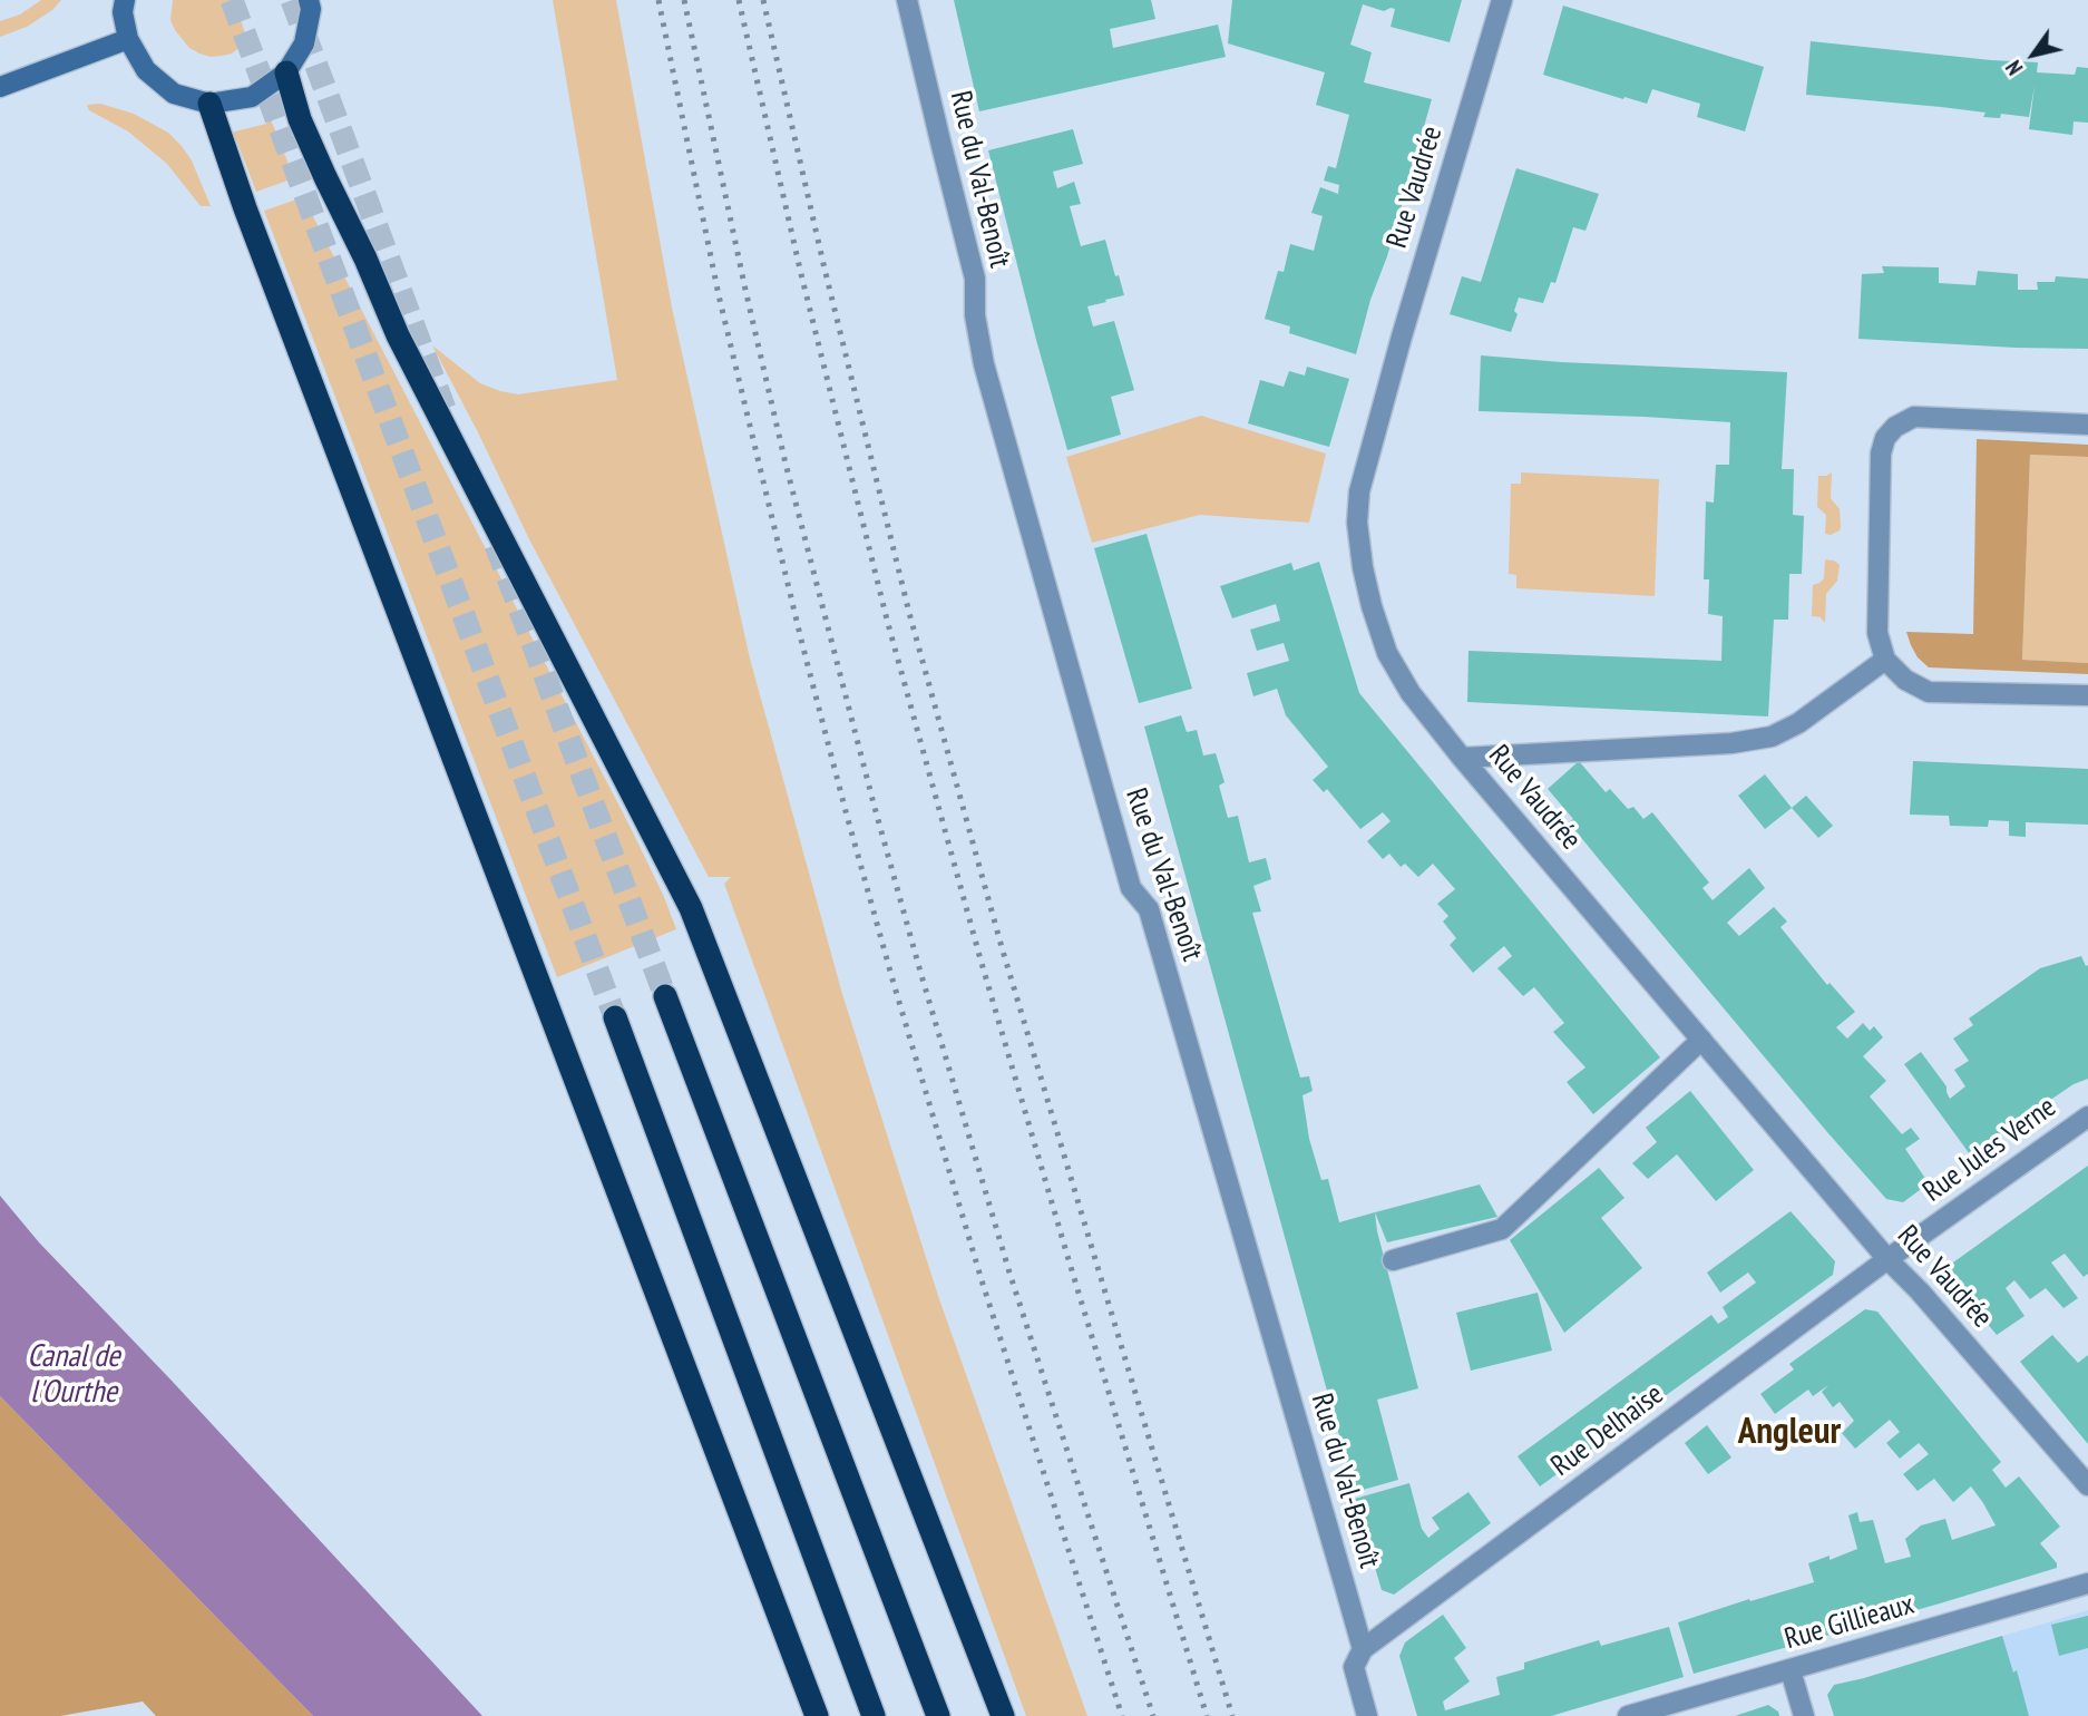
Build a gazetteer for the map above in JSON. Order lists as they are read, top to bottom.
{
  "streets": {
    "street": [
      "Rue du Val-Benoît",
      "Rue Vaudrée",
      "Rue Jules Verne",
      "Rue Delhaise",
      "Rue Gillieaux"
    ]
  },
  "crossings": [
    ["Rue du Val-Benoît", "Rue Delhaise"],
    ["Rue Vaudrée", "Rue Jules Verne"],
    ["Rue Vaudrée", "Rue Delhaise"],
    ["Rue Jules Verne", "Rue Delhaise"]
  ],
  "districts": ["Angleur"],
  "water": ["Canal de l'Ourthe"],
  "north": "bottom left"
}
